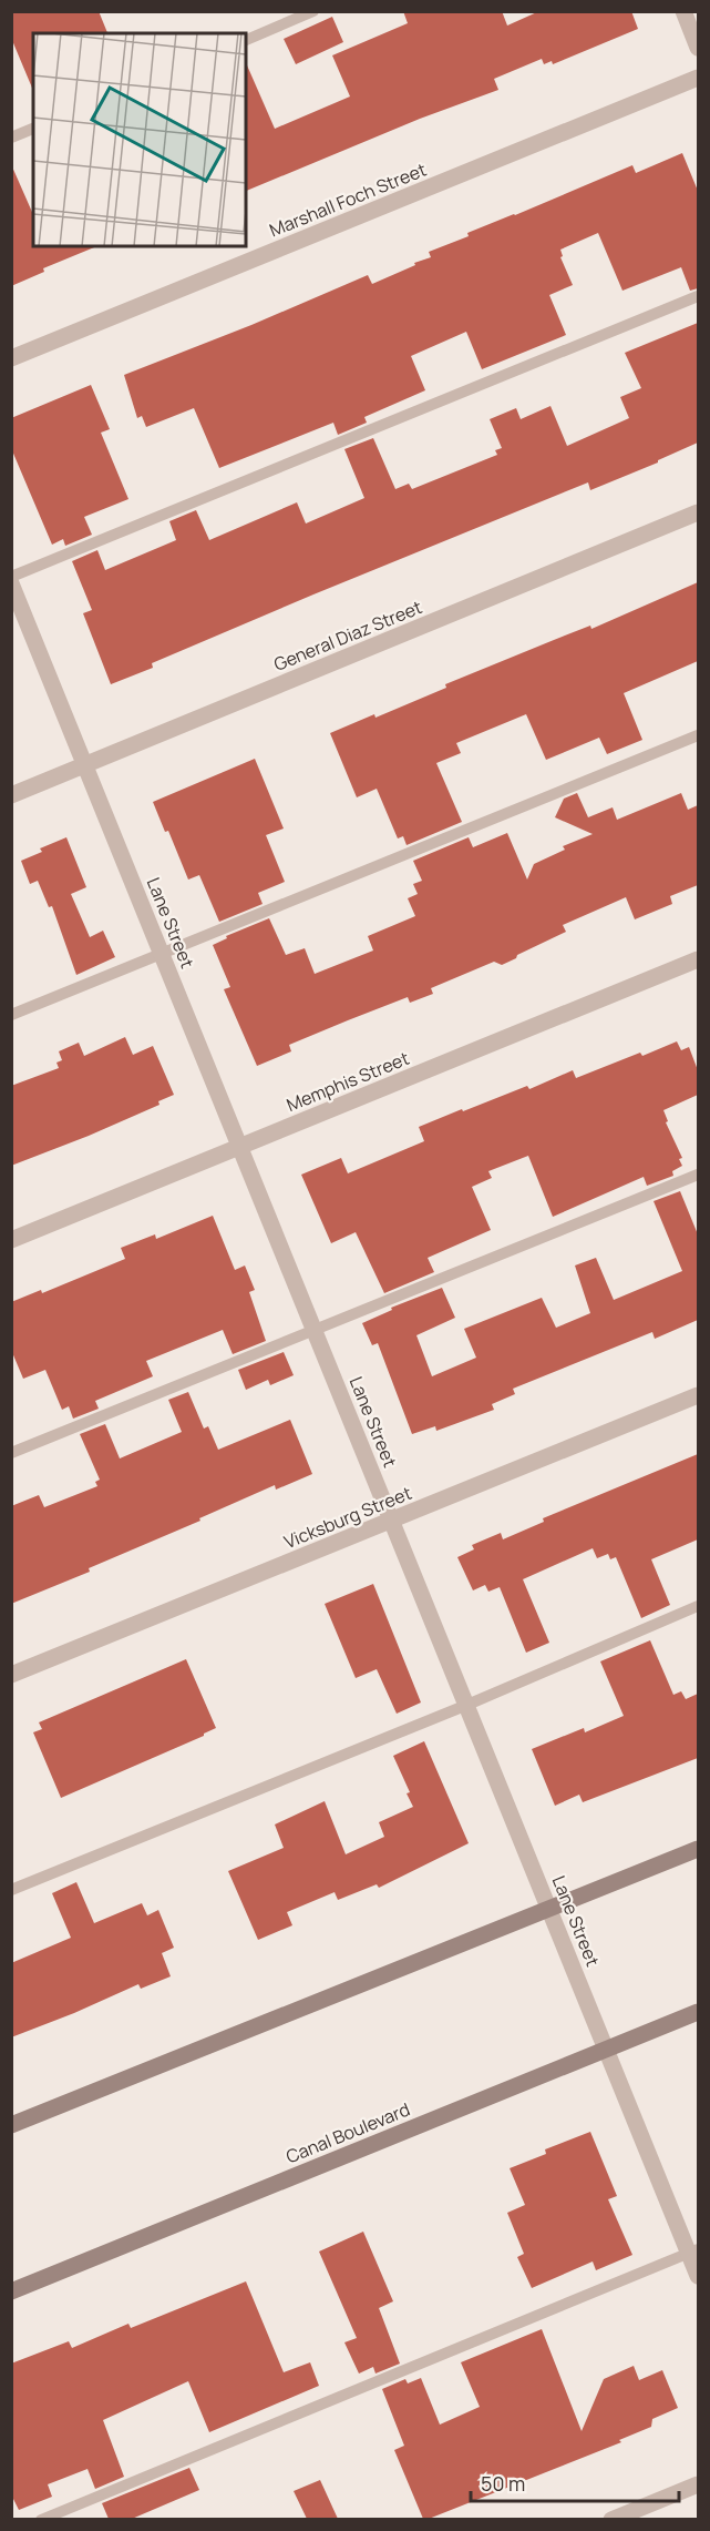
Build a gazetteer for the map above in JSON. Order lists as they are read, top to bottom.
{
  "streets": {
    "main road": ["Canal Boulevard"],
    "street": [
      "Marshall Foch Street",
      "General Diaz Street",
      "Lane Street",
      "Memphis Street",
      "Vicksburg Street"
    ]
  },
  "crossings": [
    ["General Diaz Street", "Lane Street"],
    ["Lane Street", "Memphis Street"],
    ["Lane Street", "Vicksburg Street"],
    ["Lane Street", "Canal Boulevard"]
  ],
  "scale_bar": "50 m"
}
